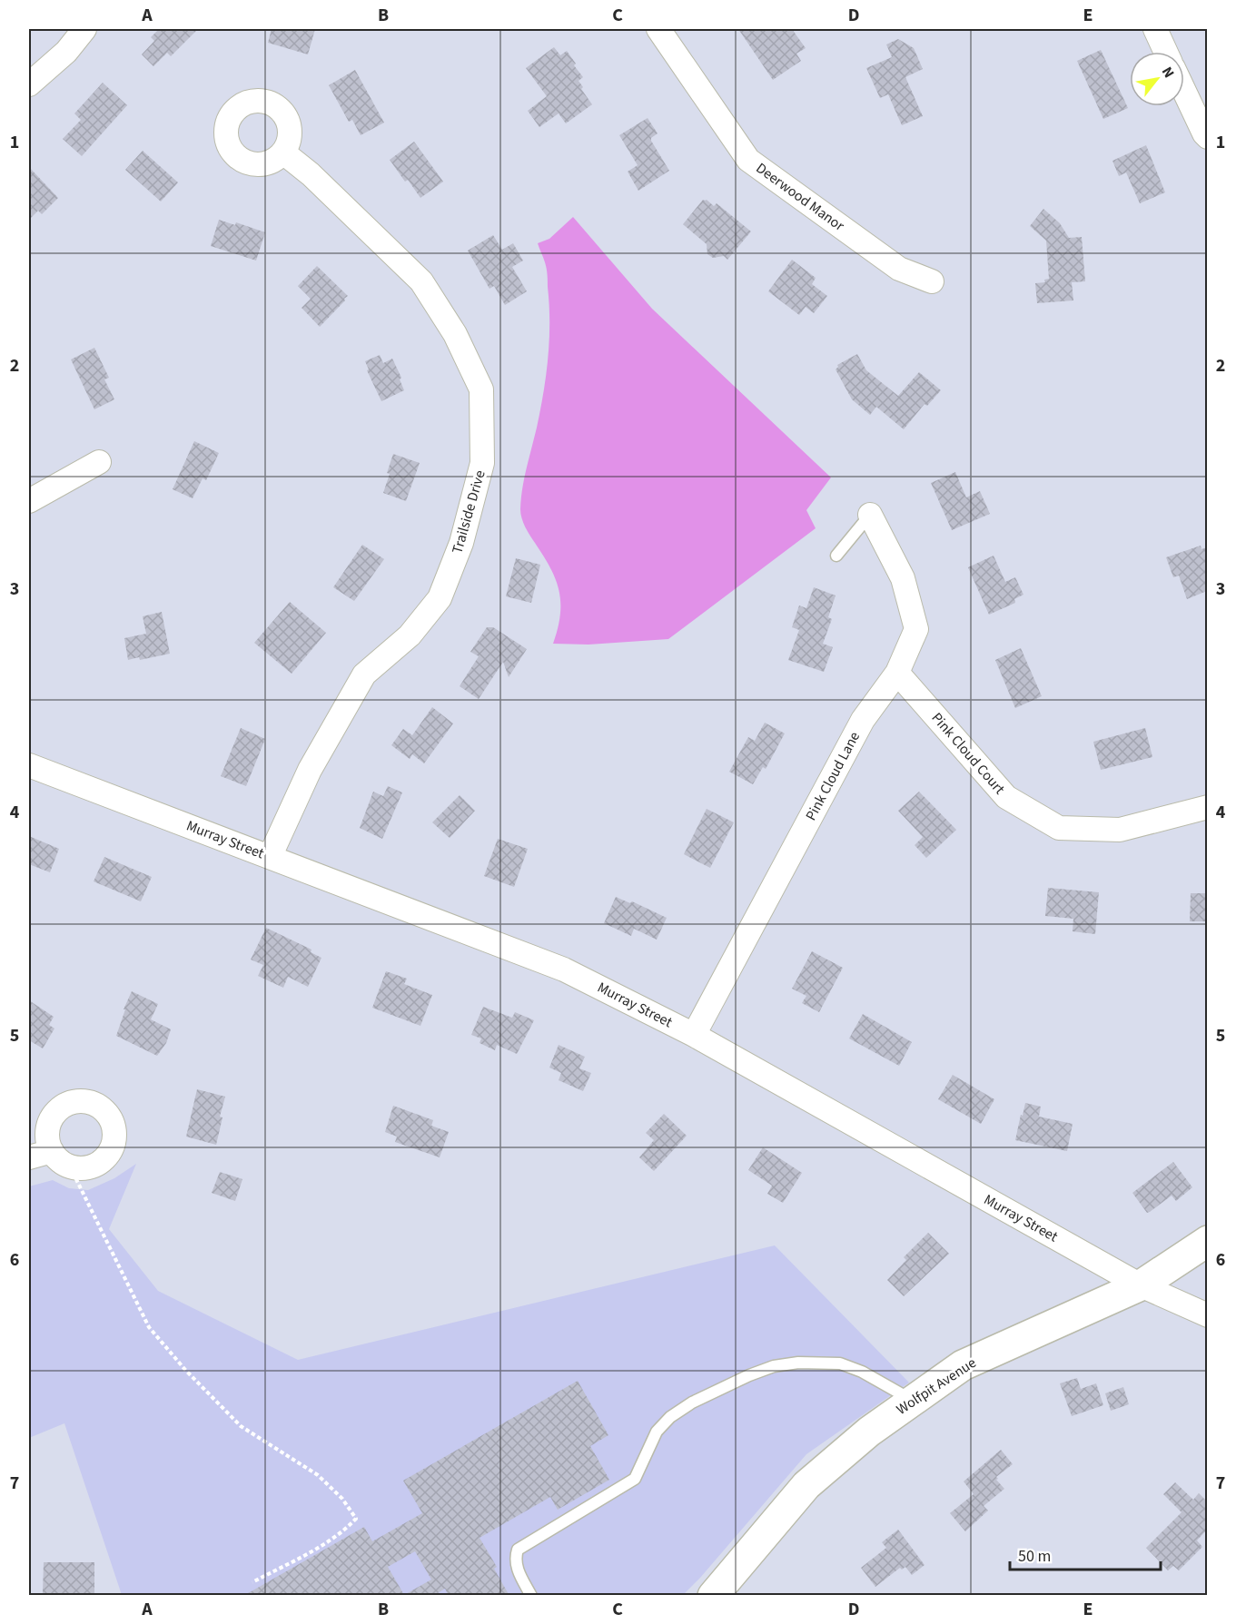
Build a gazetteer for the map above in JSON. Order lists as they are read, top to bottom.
{
  "streets": {
    "street": [
      "Deerwood Manor",
      "Trailside Drive",
      "Pink Cloud Court",
      "Pink Cloud Lane",
      "Murray Street",
      "Wolfpit Avenue"
    ]
  },
  "crossings": [
    ["Trailside Drive", "Murray Street"],
    ["Pink Cloud Court", "Pink Cloud Lane"],
    ["Pink Cloud Lane", "Murray Street"],
    ["Murray Street", "Wolfpit Avenue"]
  ],
  "scale_bar": "50 m",
  "north": "top right",
  "grid": {
    "columns": [
      "A",
      "B",
      "C",
      "D",
      "E"
    ],
    "rows": [
      "1",
      "2",
      "3",
      "4",
      "5",
      "6",
      "7"
    ]
  }
}
